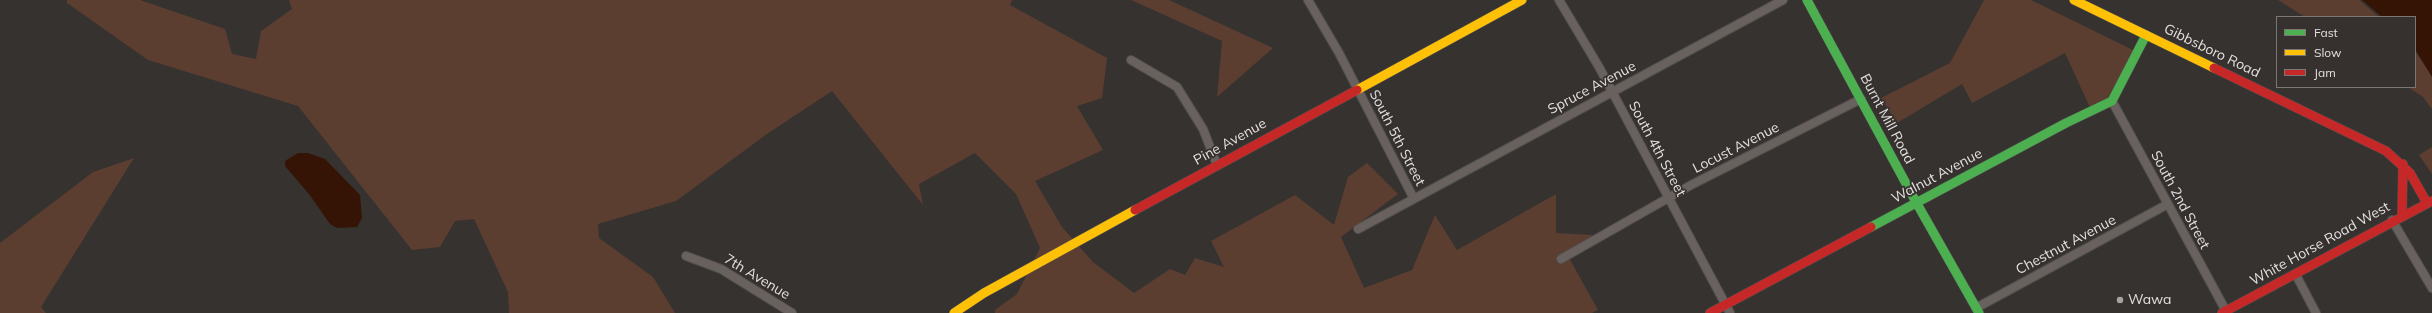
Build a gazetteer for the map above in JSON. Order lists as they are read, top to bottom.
{
  "streets": {
    "street": [
      "Gibbsboro Road",
      "Spruce Avenue",
      "Burnt Mill Road",
      "South 5th Street",
      "Pine Avenue",
      "Locust Avenue",
      "South 4th Street",
      "Walnut Avenue",
      "South 2nd Street",
      "White Horse Road West",
      "Chestnut Avenue",
      "7th Avenue"
    ]
  },
  "crossings": [
    ["Gibbsboro Road", "White Horse Road West"],
    ["Spruce Avenue", "South 5th Street"],
    ["Spruce Avenue", "South 4th Street"],
    ["Burnt Mill Road", "Locust Avenue"],
    ["Burnt Mill Road", "Walnut Avenue"],
    ["Burnt Mill Road", "Chestnut Avenue"],
    ["South 5th Street", "Pine Avenue"],
    ["Locust Avenue", "South 4th Street"],
    ["South 4th Street", "Walnut Avenue"],
    ["Walnut Avenue", "South 2nd Street"],
    ["South 2nd Street", "White Horse Road West"],
    ["South 2nd Street", "Chestnut Avenue"]
  ],
  "places": ["Wawa"],
  "legend": ["Fast", "Slow", "Jam"]
}
